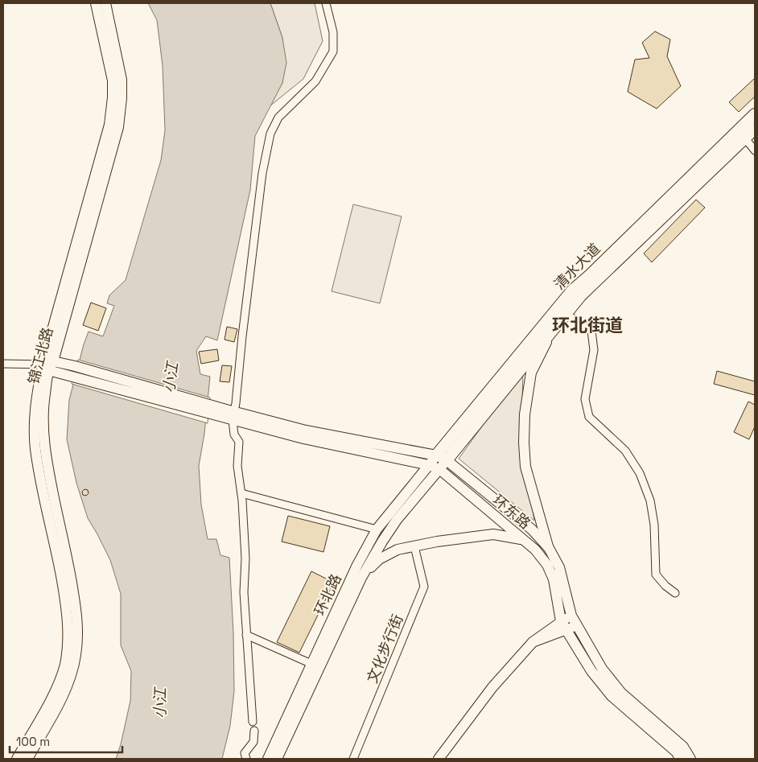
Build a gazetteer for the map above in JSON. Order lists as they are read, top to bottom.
{
  "streets": {
    "main road": [
      "清水大道",
      "锦江北路",
      "环东路",
      "环北路"
    ],
    "street": ["文化步行街"]
  },
  "crossings": [
    ["清水大道", "环东路"],
    ["清水大道", "环北路"],
    ["环东路", "环北路"]
  ],
  "districts": ["环北街道"],
  "water": ["小江"],
  "scale_bar": "100 m"
}
